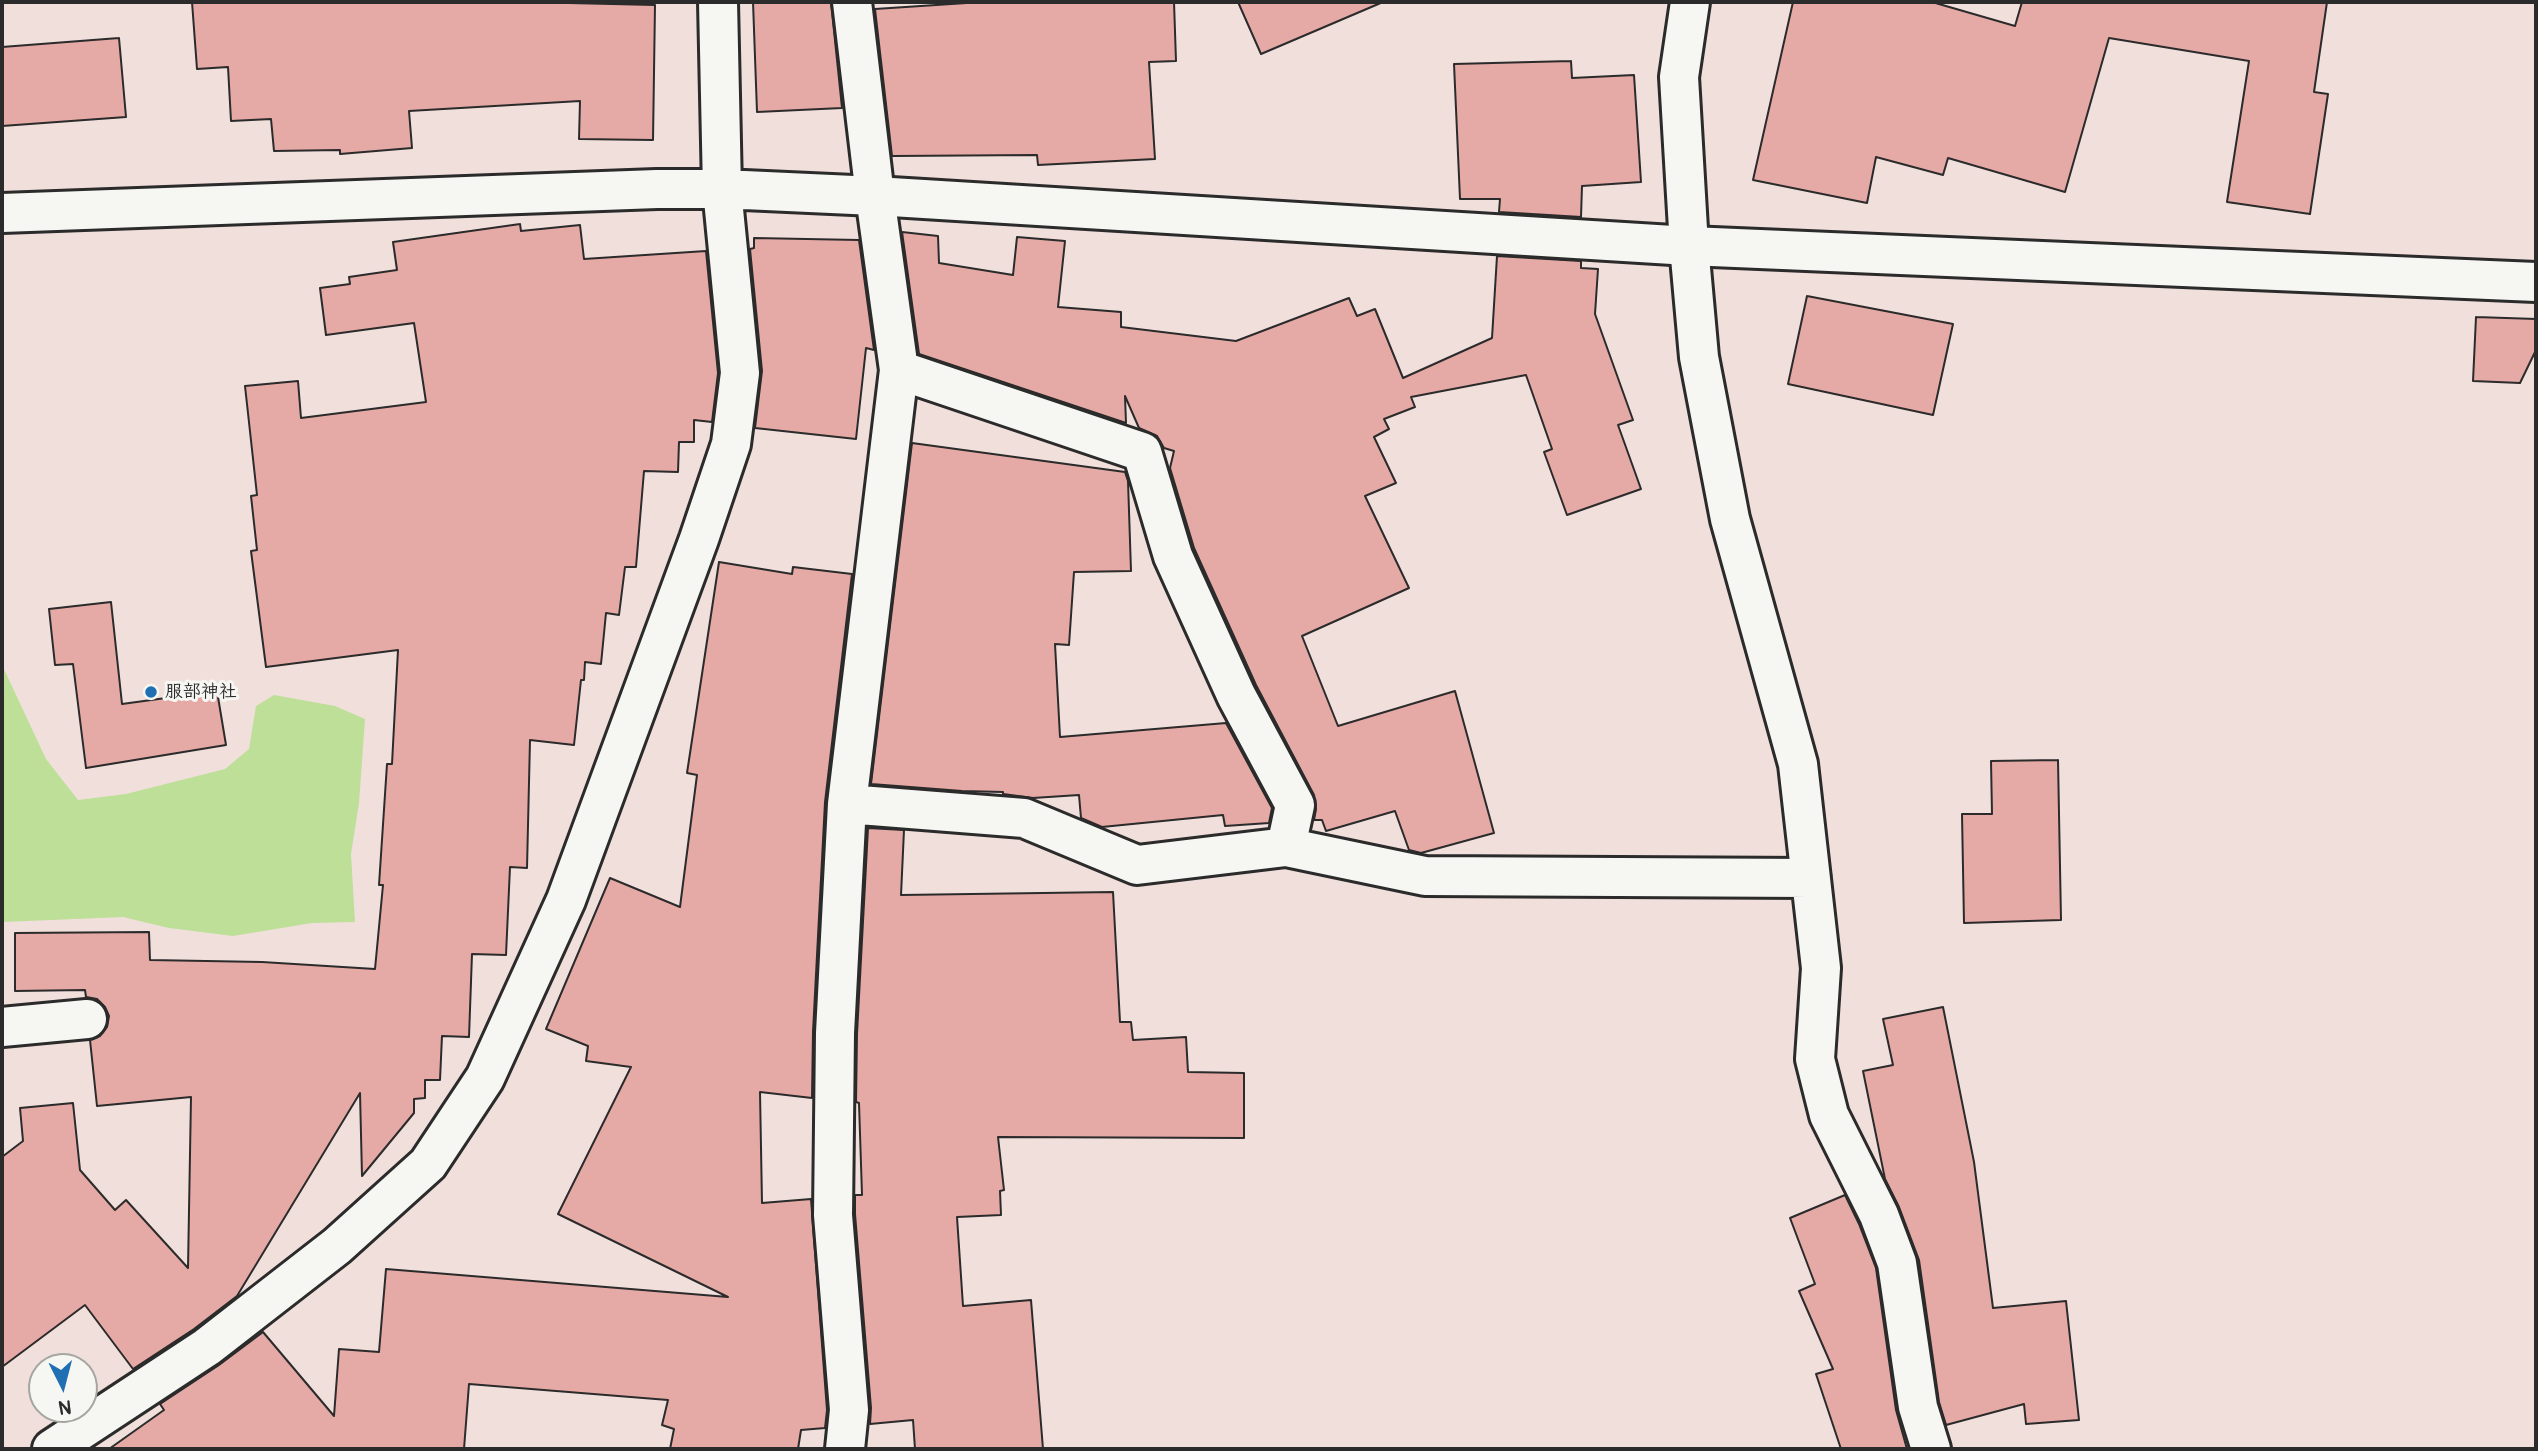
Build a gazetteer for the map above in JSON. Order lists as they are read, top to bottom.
{
  "places": ["服部神社"],
  "north": "bottom"
}
